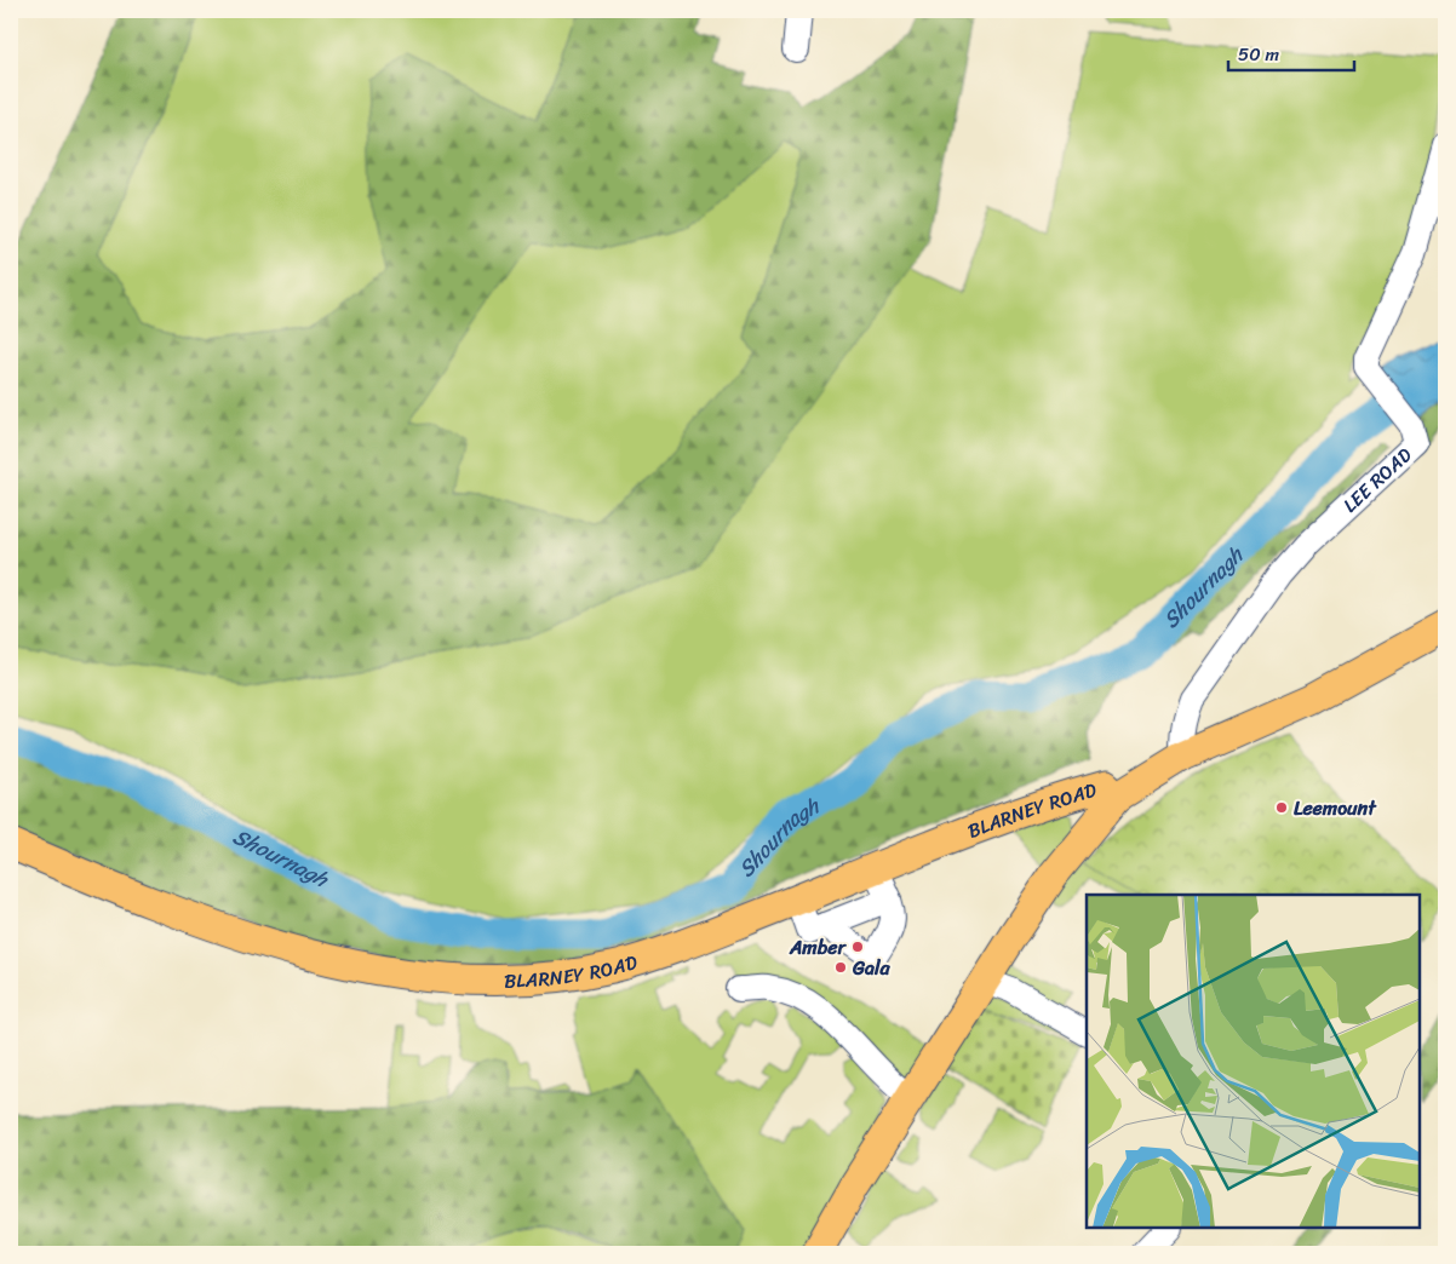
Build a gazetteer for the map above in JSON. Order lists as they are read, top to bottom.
{
  "streets": {
    "main road": ["BLARNEY ROAD"],
    "street": ["LEE ROAD"]
  },
  "water": ["Shournagh"],
  "places": ["Leemount", "Amber", "Gala"],
  "scale_bar": "50 m"
}
